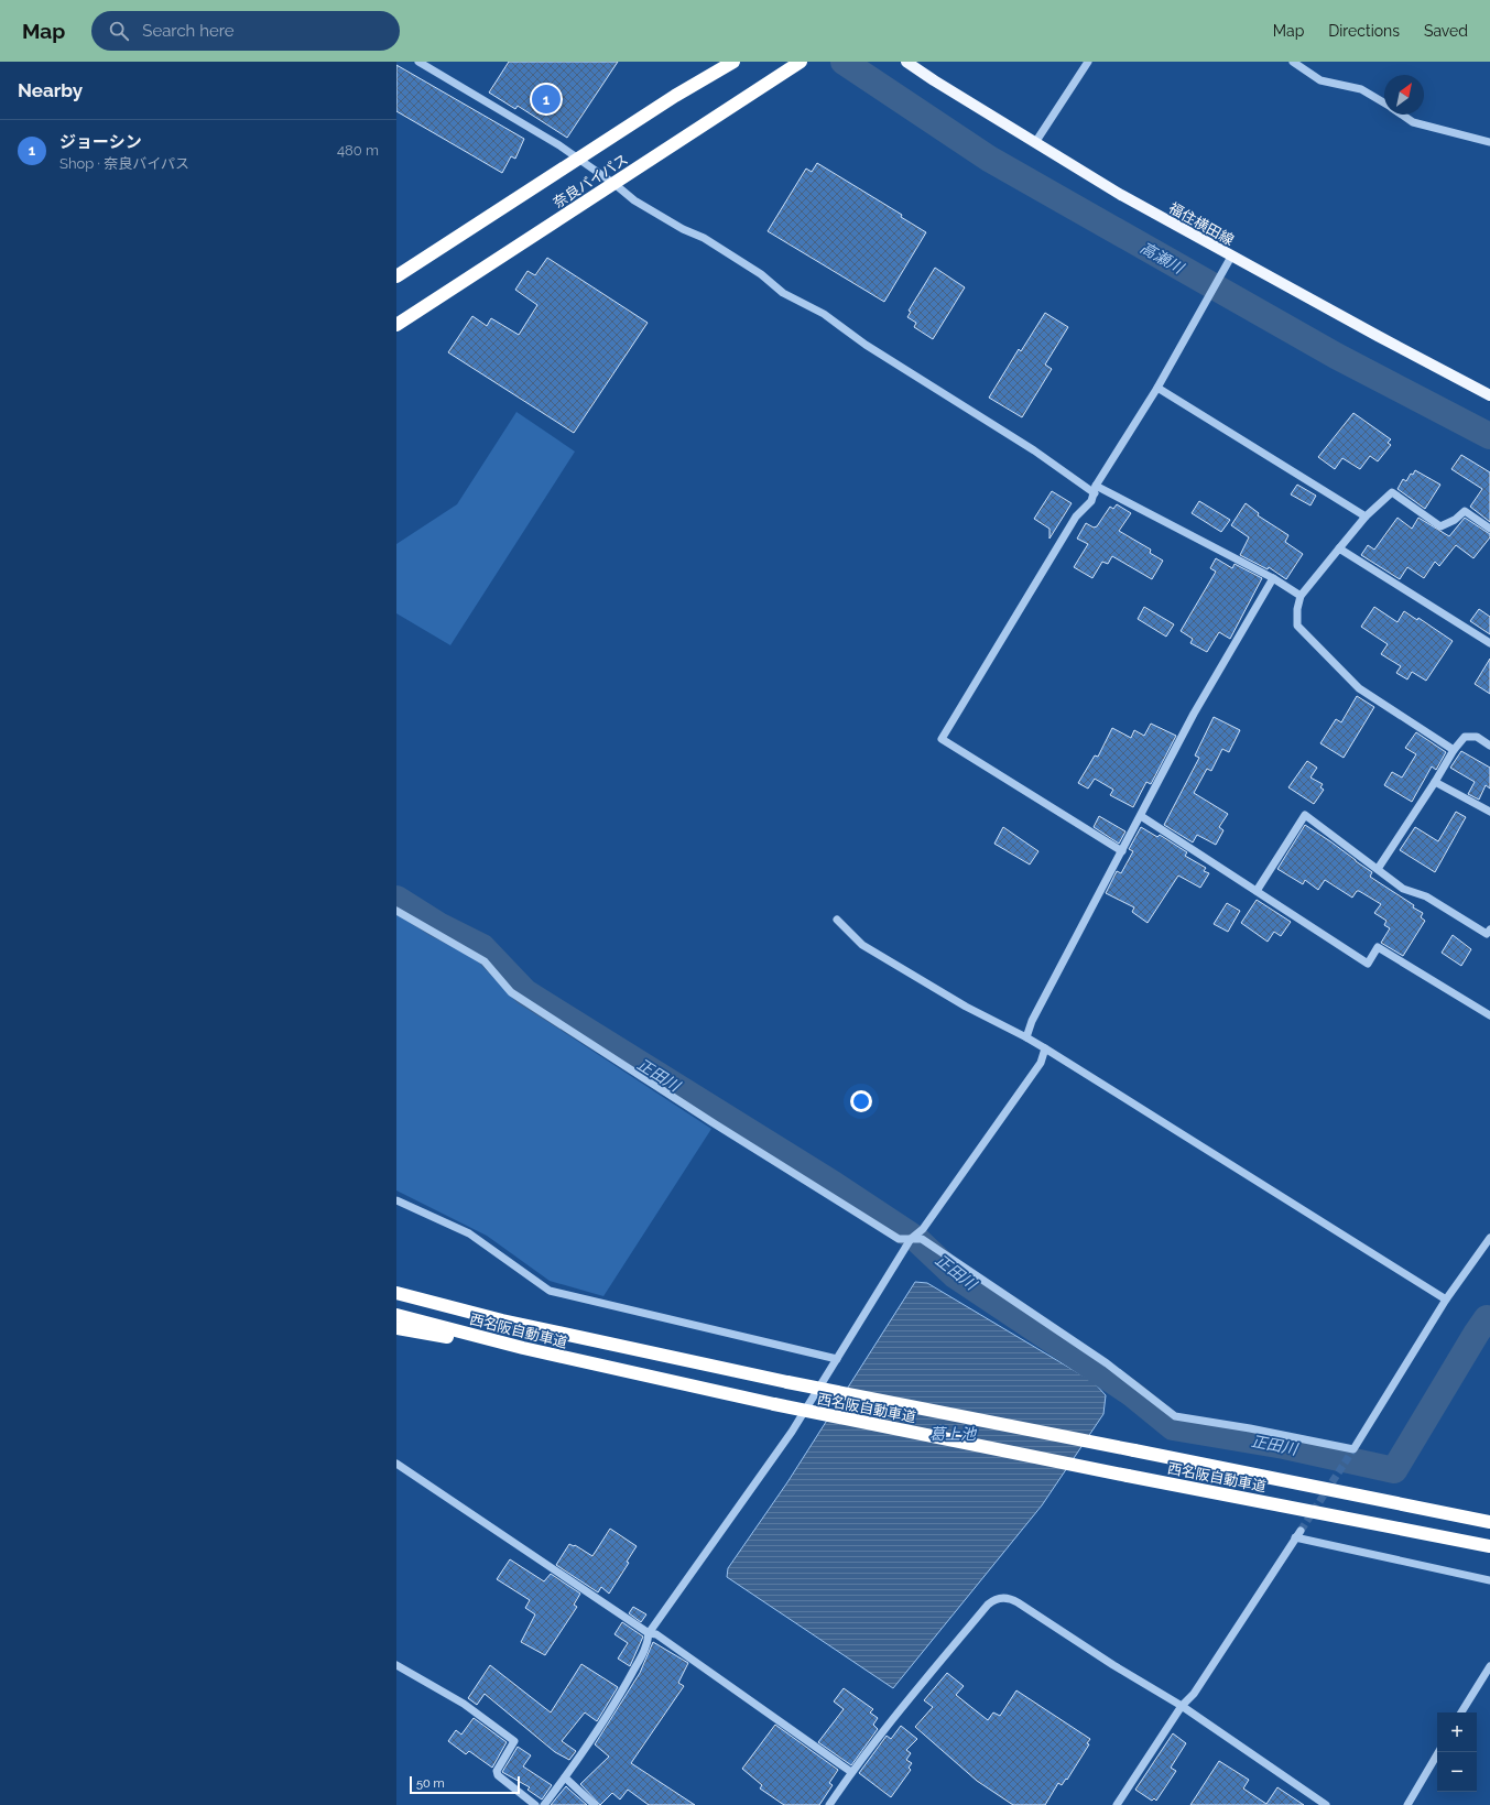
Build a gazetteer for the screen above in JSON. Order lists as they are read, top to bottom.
{
  "streets": {
    "highway": ["奈良バイパス", "西名阪自動車道"],
    "main road": ["福住横田線"]
  },
  "water": ["高瀬川", "正田川", "葛上池"],
  "scale_bar": "50 m",
  "north": "top right",
  "page": {
    "header": "Map",
    "search": "Search here",
    "nav": ["Map", "Directions", "Saved"],
    "heading": "Nearby",
    "pins": "1",
    "list": [
      {
        "mark": "1",
        "name": "ジョーシン",
        "note": "Shop · 奈良バイパス",
        "value": "480 m"
      }
    ],
    "map_buttons": ["+", "−"],
    "scale": "50 m"
  }
}
